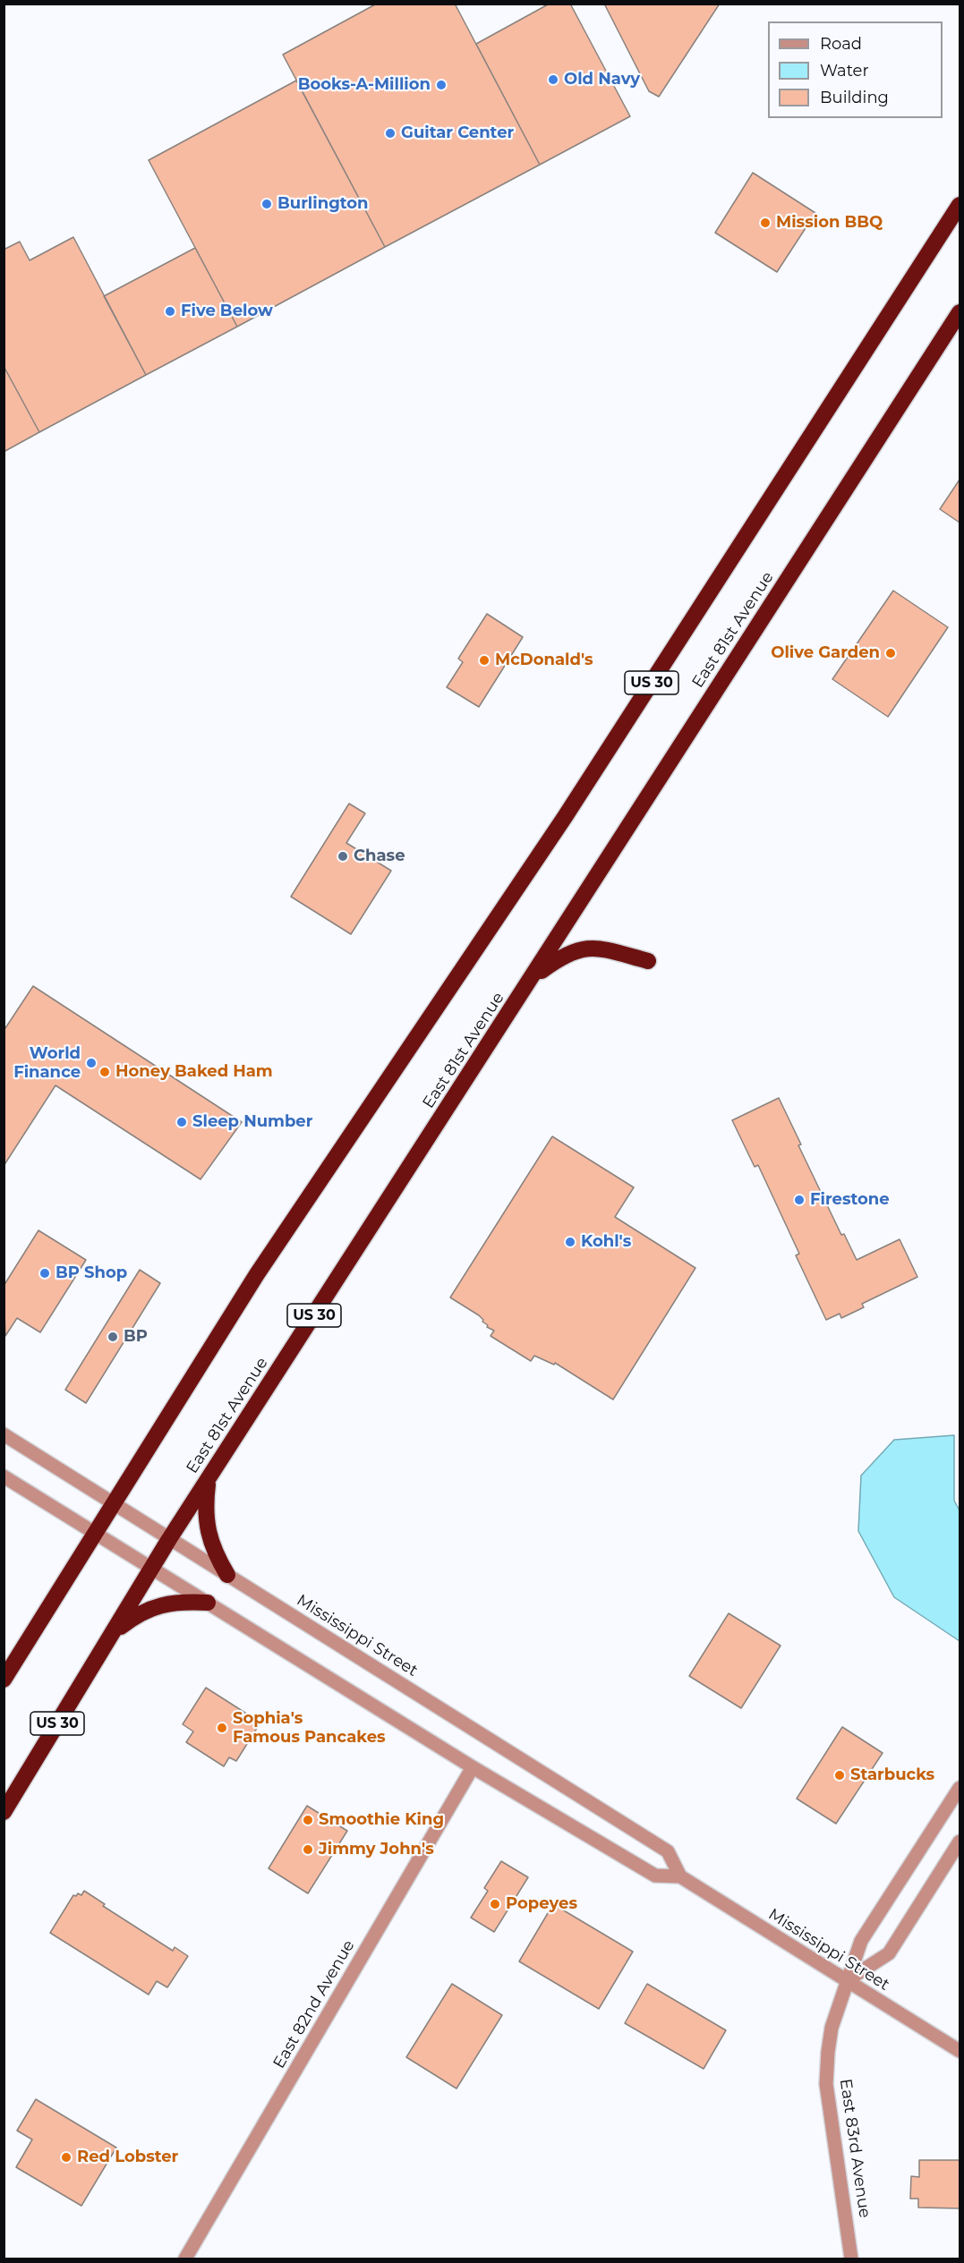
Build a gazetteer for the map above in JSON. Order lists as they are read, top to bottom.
{
  "streets": {
    "highway": ["East 81st Avenue", "US 30"],
    "street": ["Mississippi Street", "East 82nd Avenue", "East 83rd Avenue"]
  },
  "crossings": [
    ["East 81st Avenue", "Mississippi Street"],
    ["US 30", "Mississippi Street"],
    ["Mississippi Street", "East 82nd Avenue"],
    ["Mississippi Street", "East 83rd Avenue"]
  ],
  "places": [
    "Old Navy",
    "Books-A-Million",
    "Guitar Center",
    "Burlington",
    "Mission BBQ",
    "Five Below",
    "Olive Garden",
    "McDonald's",
    "Chase",
    "World Finance",
    "Honey Baked Ham",
    "Sleep Number",
    "Firestone",
    "Kohl's",
    "BP Shop",
    "BP",
    "Sophia's Famous Pancakes",
    "Starbucks",
    "Smoothie King",
    "Jimmy John's",
    "Popeyes",
    "Red Lobster"
  ],
  "legend": ["Road", "Water", "Building"]
}
